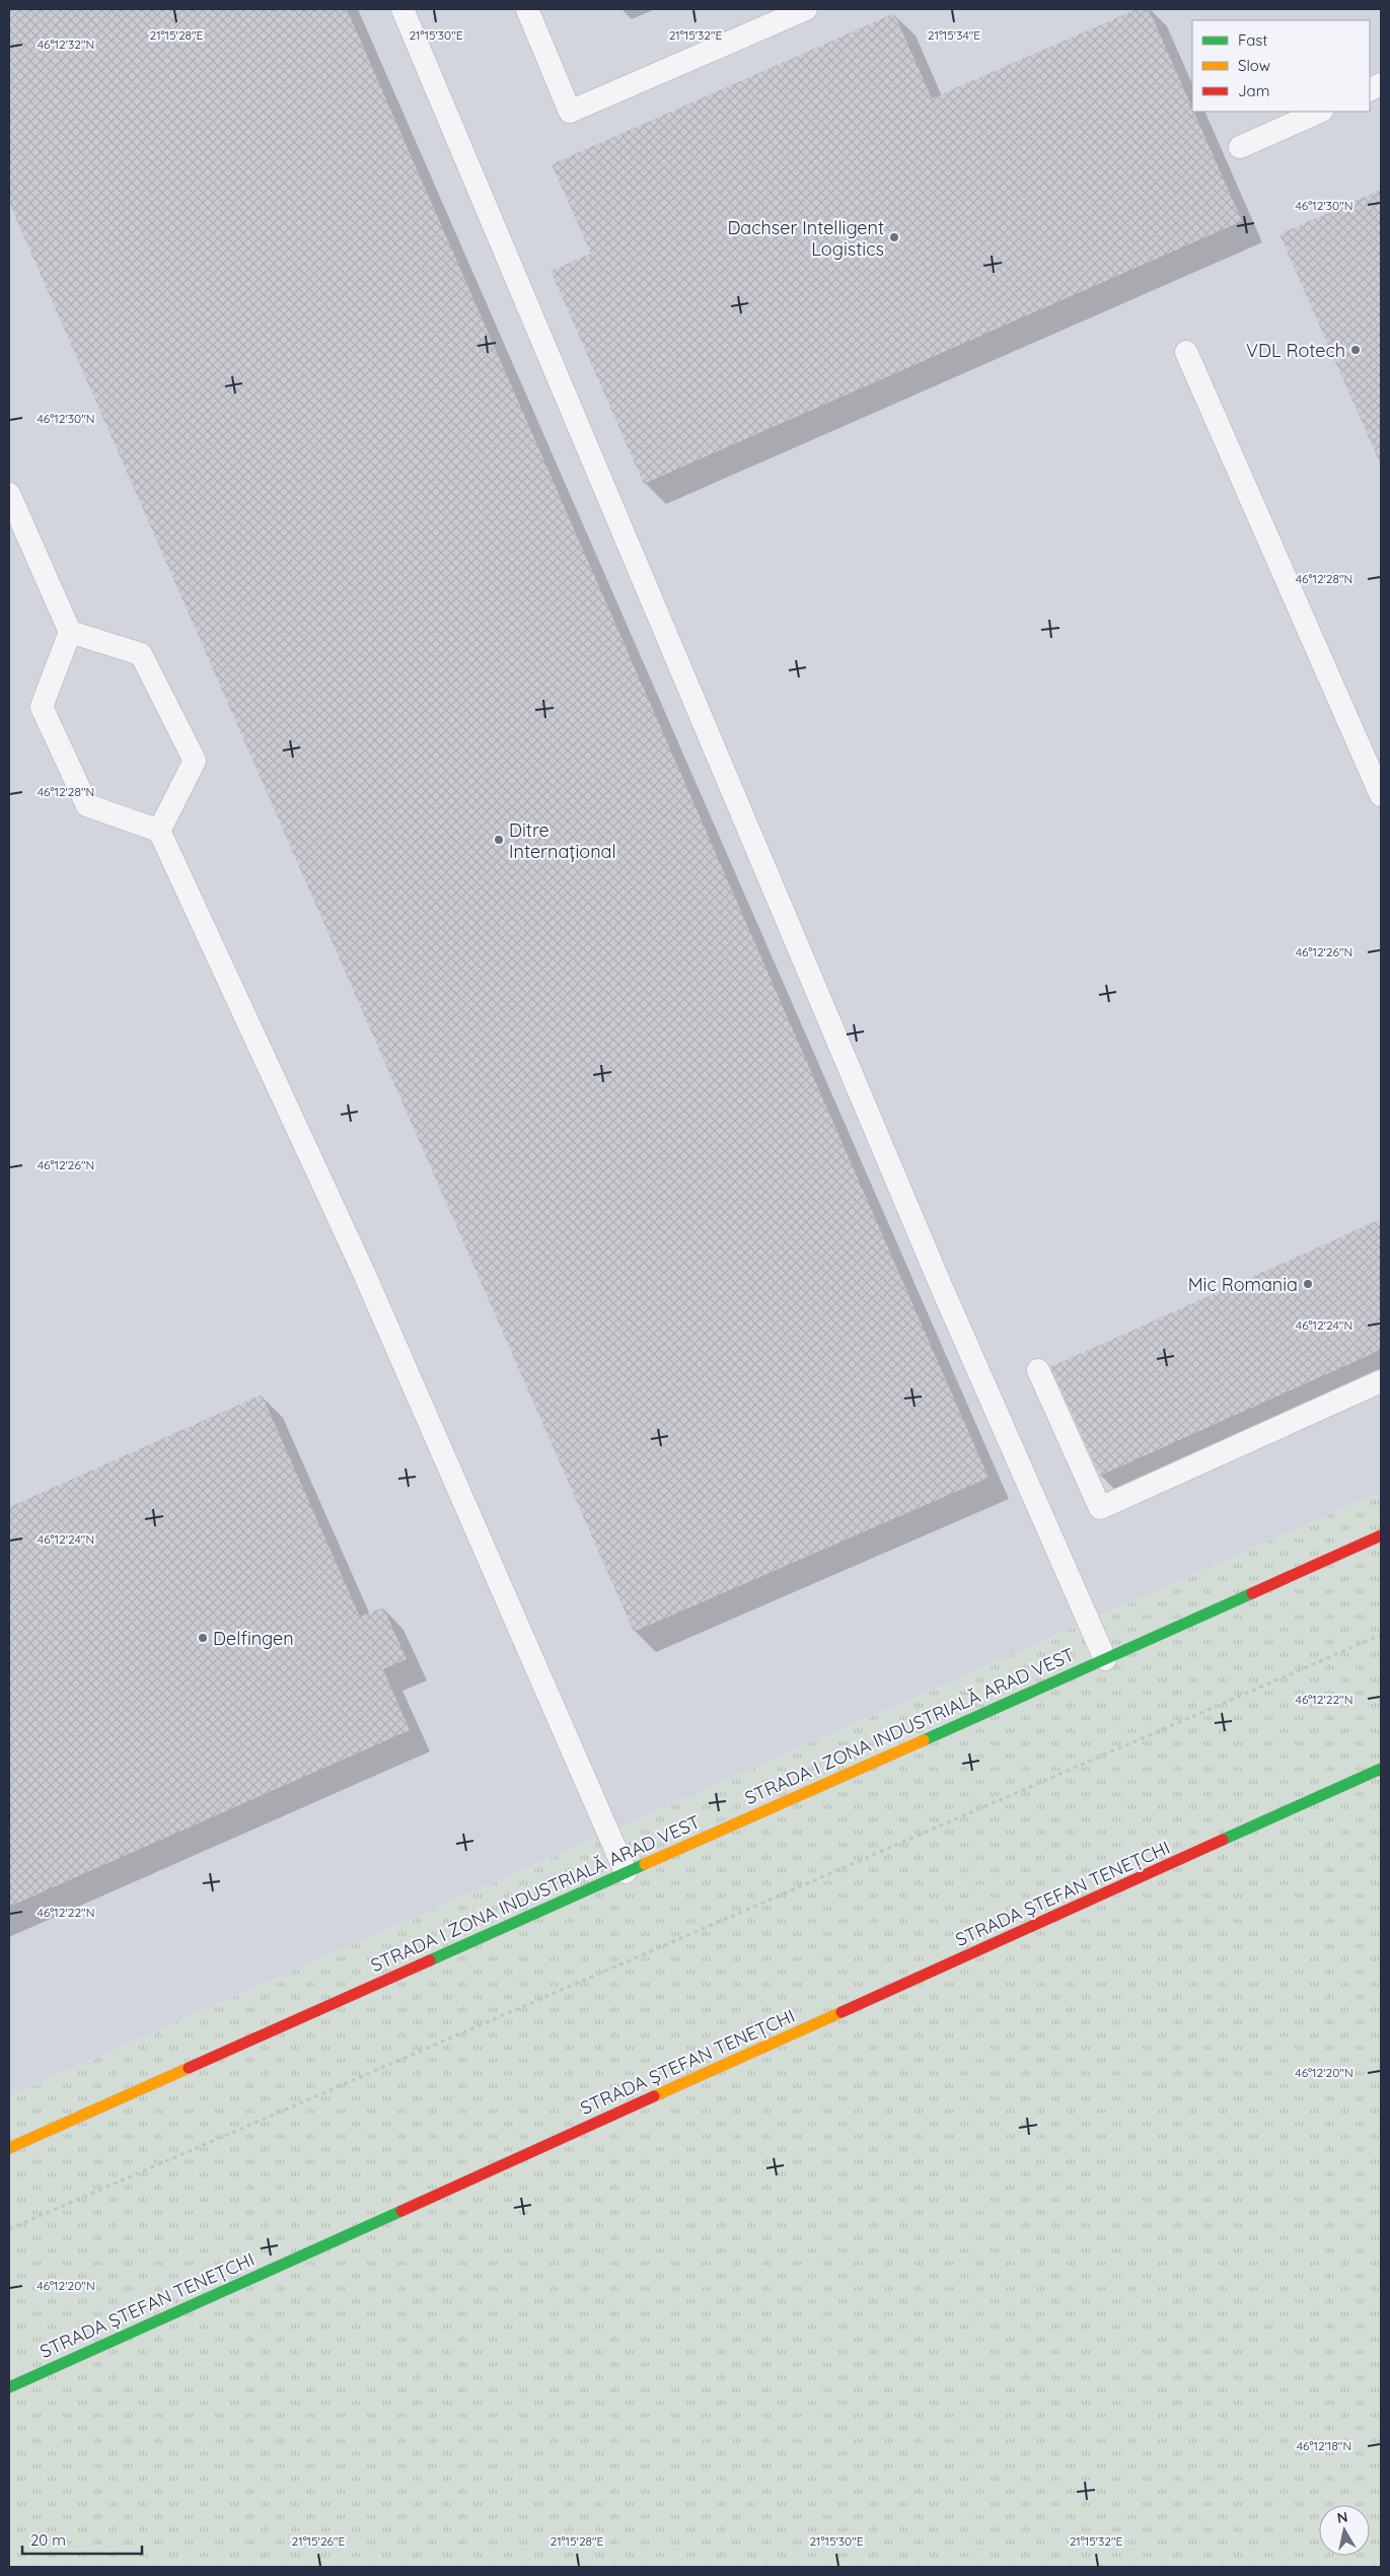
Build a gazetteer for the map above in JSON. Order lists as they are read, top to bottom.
{
  "streets": {
    "main road": ["STRADA I ZONA INDUSTRIALĂ ARAD VEST", "STRADA ȘTEFAN TENEȚCHI"]
  },
  "places": [
    "Dachser Intelligent Logistics",
    "VDL Rotech",
    "Ditre Internațional",
    "Mic Romania",
    "Delfingen"
  ],
  "legend": ["Fast", "Slow", "Jam"],
  "scale_bar": "20 m",
  "north": "top",
  "coordinates": [
    "21°15'28\"E",
    "21°15'30\"E",
    "21°15'32\"E",
    "21°15'34\"E",
    "46°12'32\"N",
    "46°12'30\"N",
    "46°12'28\"N",
    "46°12'26\"N",
    "46°12'24\"N",
    "46°12'22\"N",
    "46°12'20\"N",
    "46°12'18\"N",
    "21°15'26\"E"
  ]
}
